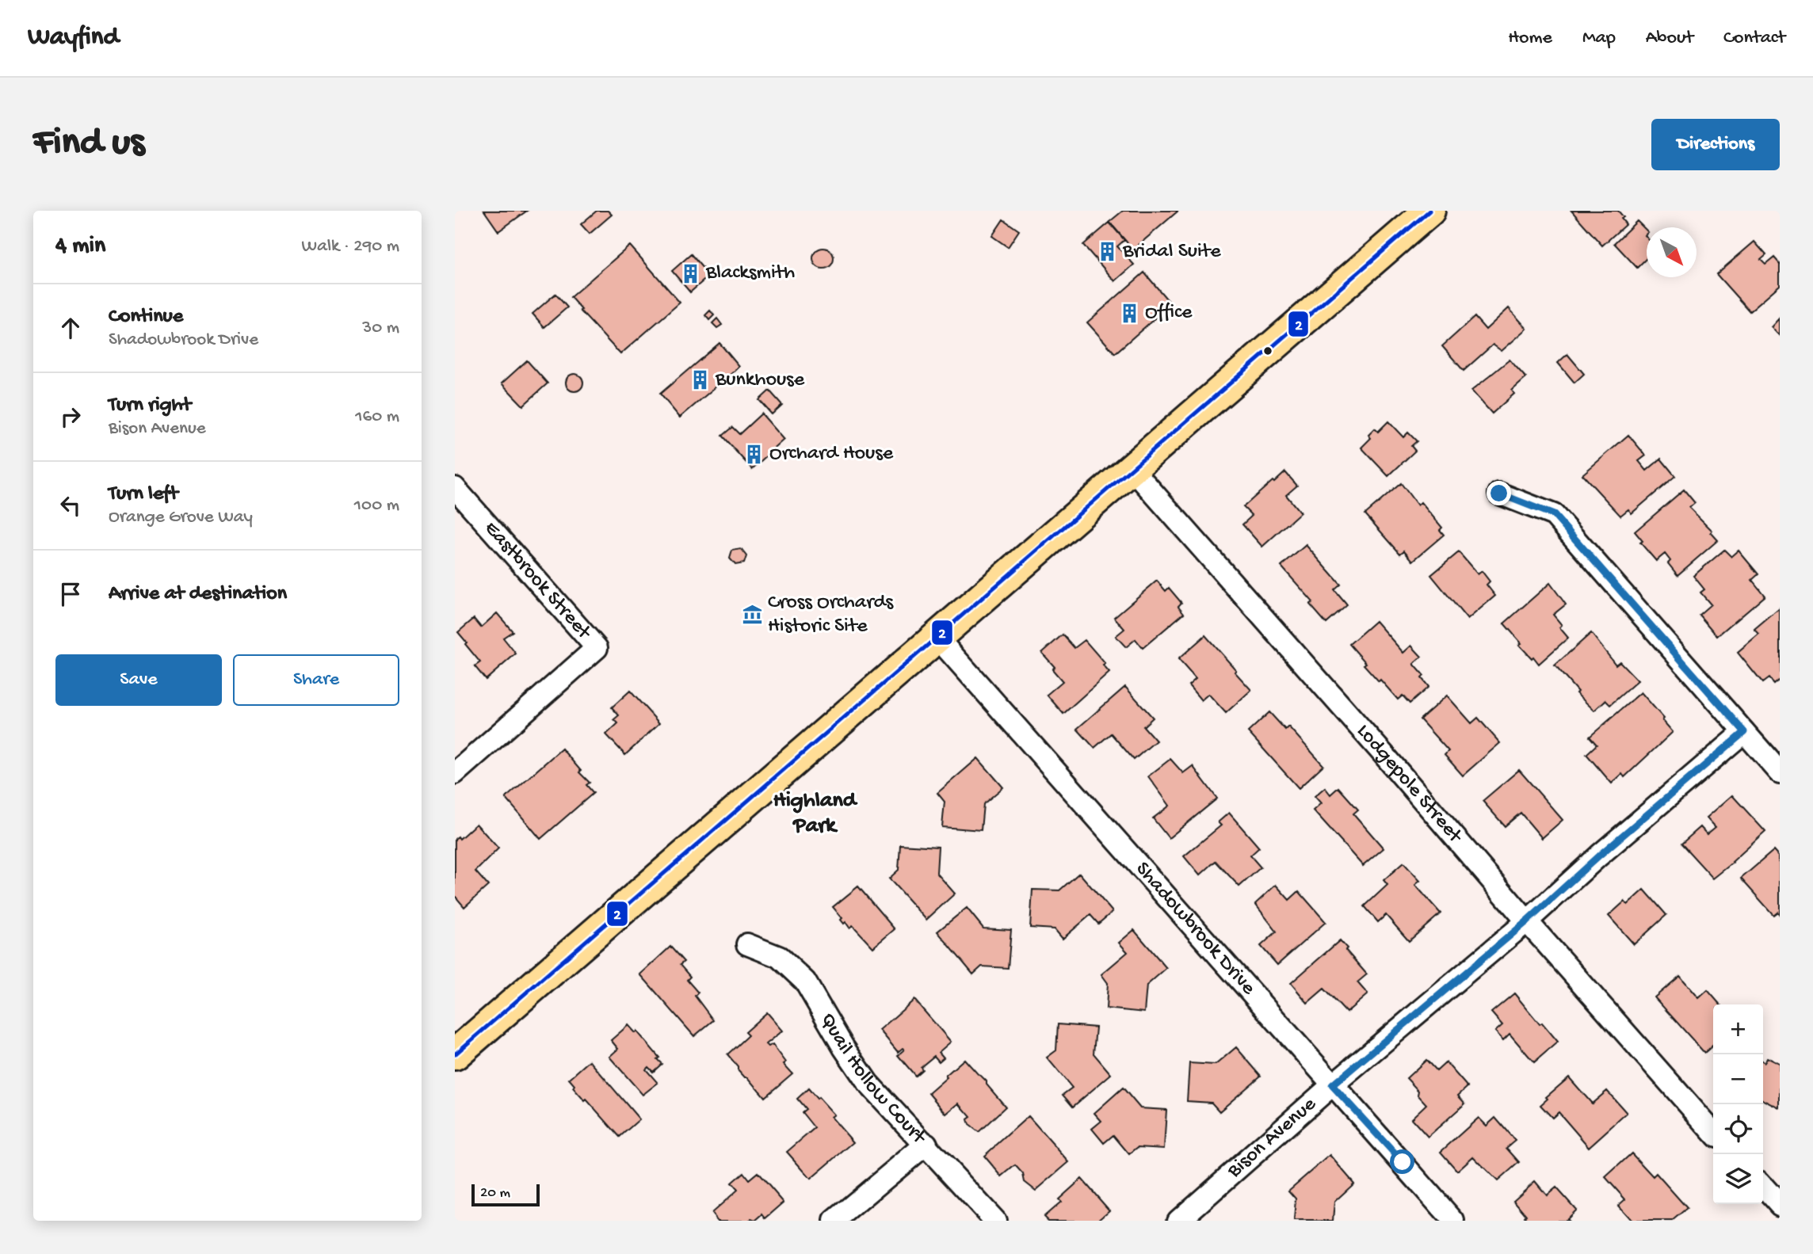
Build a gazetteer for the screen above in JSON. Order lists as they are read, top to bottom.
{
  "streets": {
    "street": [
      "Eastbrook Street",
      "Lodgepole Street",
      "Shadowbrook Drive",
      "Quail Hollow Court",
      "Bison Avenue"
    ]
  },
  "crossings": [
    ["Lodgepole Street", "Bison Avenue"],
    ["Shadowbrook Drive", "Bison Avenue"]
  ],
  "districts": ["Highland Park"],
  "places": {
    "building": [
      "Bridal Suite",
      "Blacksmith",
      "Office",
      "Bunkhouse",
      "Orchard House"
    ],
    "museum": ["Cross Orchards Historic Site"]
  },
  "lines": ["transit line 2"],
  "scale_bar": "20 m",
  "north": "bottom right",
  "page": {
    "header": "Wayfind",
    "nav": [
      "Home",
      "Map",
      "About",
      "Contact"
    ],
    "buttons": [
      "Directions",
      ["Save", "Share"]
    ],
    "title": "Find us",
    "heading": ["4 min", "Walk · 290 m"],
    "list": [
      ["Continue", "Shadowbrook Drive", "30 m"],
      ["Turn right", "Bison Avenue", "160 m"],
      ["Turn left", "Orange Grove Way", "100 m"],
      "Arrive at destination"
    ],
    "map_buttons": ["+", "−"],
    "scale": "20 m"
  }
}
